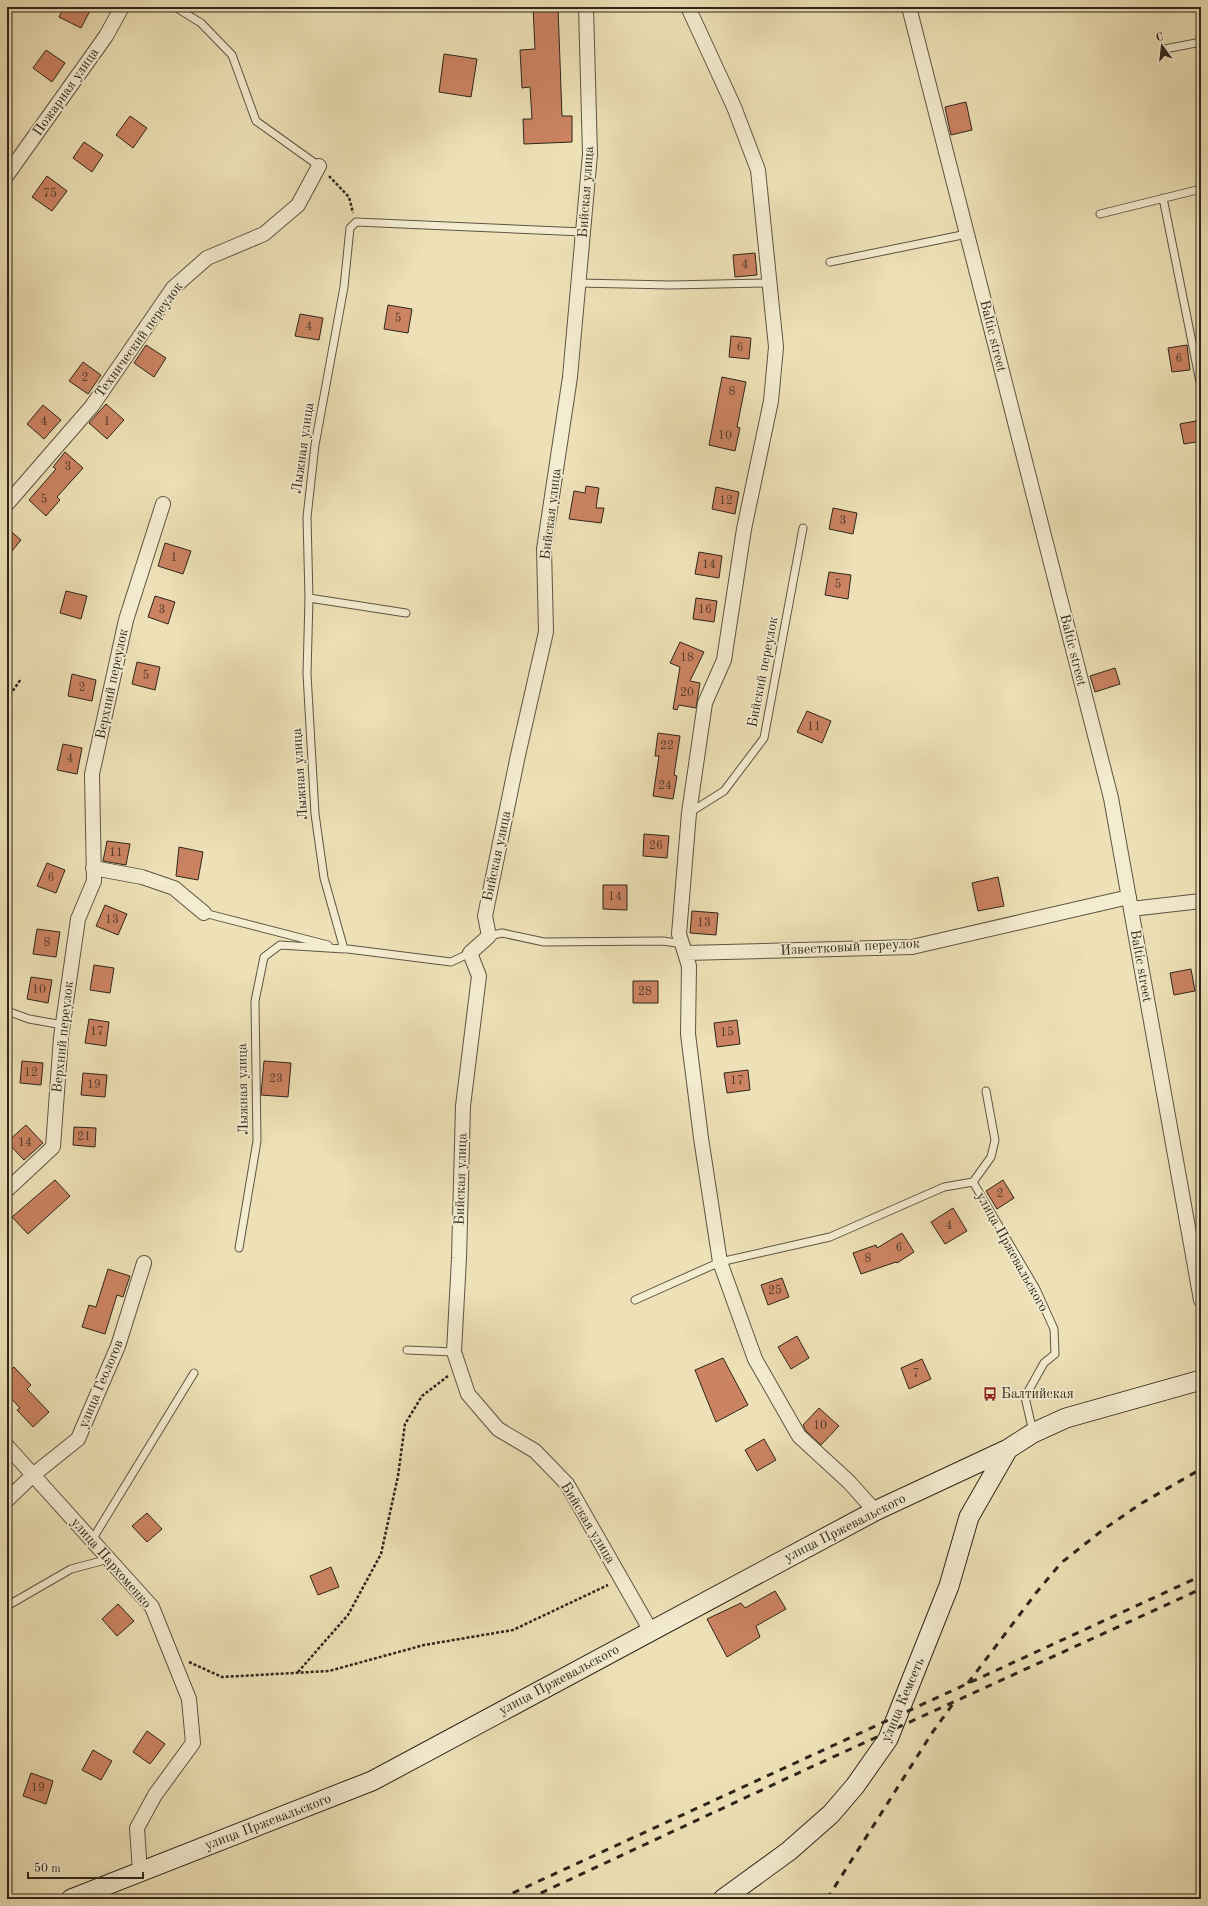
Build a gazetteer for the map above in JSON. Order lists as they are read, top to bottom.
{
  "streets": {
    "street": [
      "Пожарная улица",
      "Бийская улица",
      "Baltic street",
      "Технический переулок",
      "Верхний переулок",
      "Известковый переулок",
      "улица Пржевальского",
      "улица Геологов",
      "улица Пархоменко",
      "улица Кемсеть"
    ],
    "lane": ["Лыжная улица", "Бийский переулок"]
  },
  "crossings": [
    ["Бийская улица", "Известковый переулок"],
    ["Бийская улица", "улица Пржевальского"],
    ["Baltic street", "Известковый переулок"],
    ["улица Пржевальского", "улица Пархоменко"],
    ["улица Пржевальского", "улица Кемсеть"],
    ["улица Геологов", "улица Пархоменко"]
  ],
  "places": {
    "bus stop": ["Балтийская"]
  },
  "house_numbers": [
    "75",
    "4",
    "5",
    "4",
    "6",
    "6",
    "2",
    "8",
    "4",
    "1",
    "10",
    "3",
    "5",
    "12",
    "3",
    "1",
    "14",
    "5",
    "3",
    "16",
    "18",
    "5",
    "2",
    "20",
    "11",
    "22",
    "4",
    "24",
    "26",
    "11",
    "6",
    "14",
    "13",
    "13",
    "8",
    "10",
    "28",
    "17",
    "15",
    "12",
    "23",
    "17",
    "19",
    "21",
    "14",
    "2",
    "4",
    "6",
    "8",
    "25",
    "7",
    "10",
    "19"
  ],
  "scale_bar": "50 m",
  "north": "top"
}
